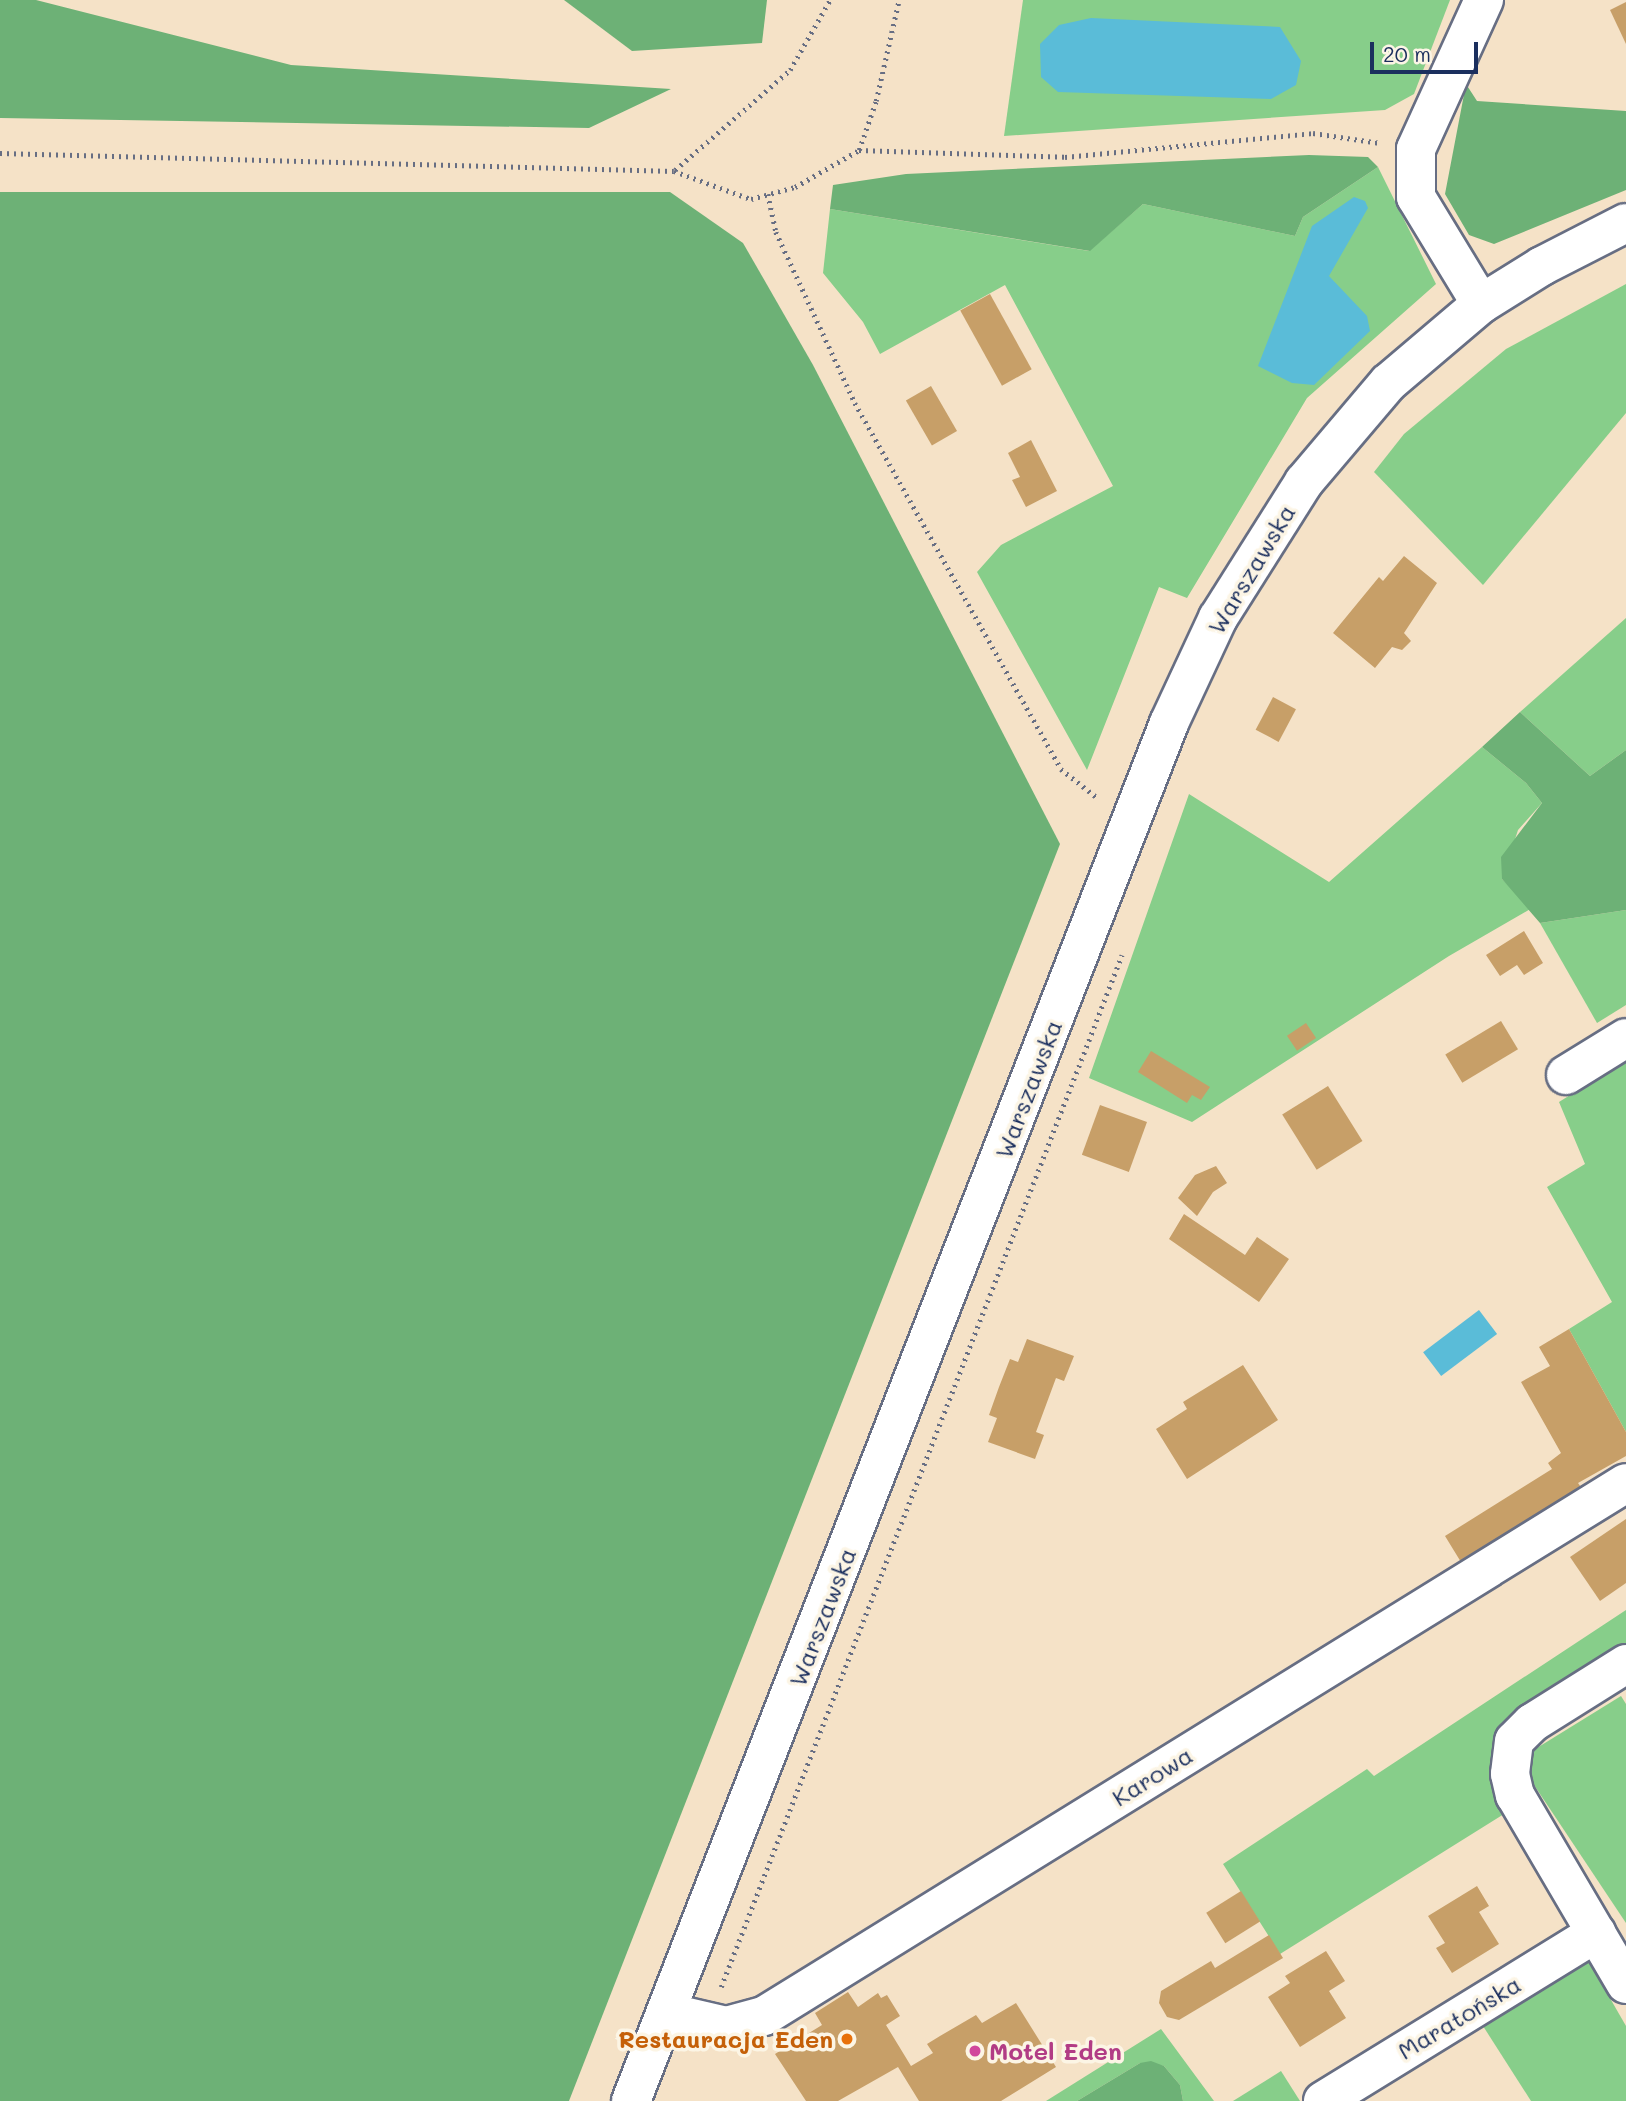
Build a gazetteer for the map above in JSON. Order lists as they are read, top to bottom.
{
  "streets": {
    "main road": ["Warszawska", "Karowa", "Maratońska"]
  },
  "crossings": [
    ["Warszawska", "Karowa"]
  ],
  "places": ["Restauracja Eden", "Motel Eden"],
  "scale_bar": "20 m"
}
